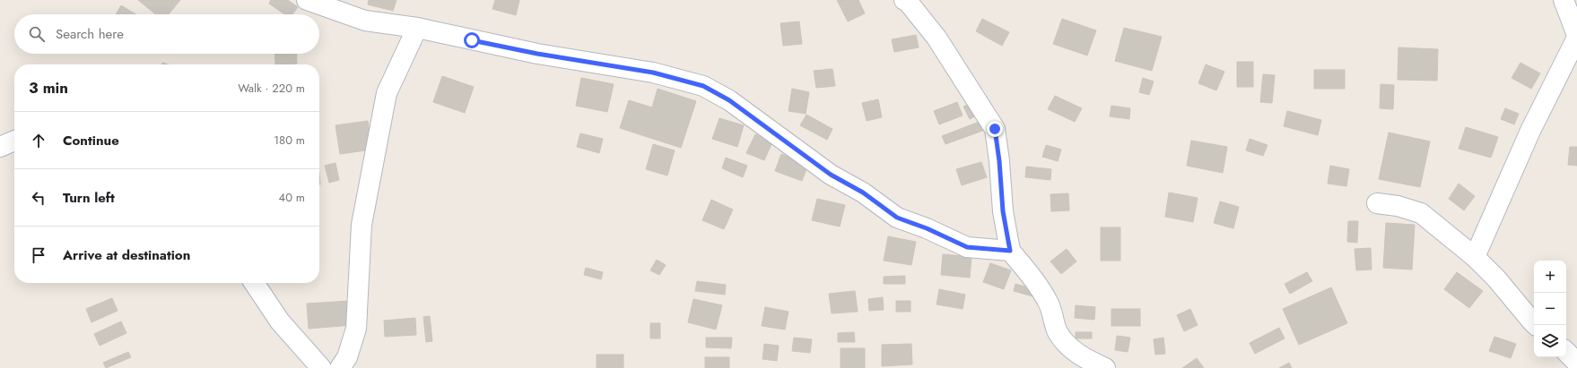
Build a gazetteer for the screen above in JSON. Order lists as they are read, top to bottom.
{
  "page": {
    "search": "Search here",
    "heading": ["3 min", "Walk · 220 m"],
    "list": [
      ["Continue", "180 m"],
      ["Turn left", "40 m"],
      "Arrive at destination"
    ],
    "map_buttons": ["+", "−"]
  }
}
